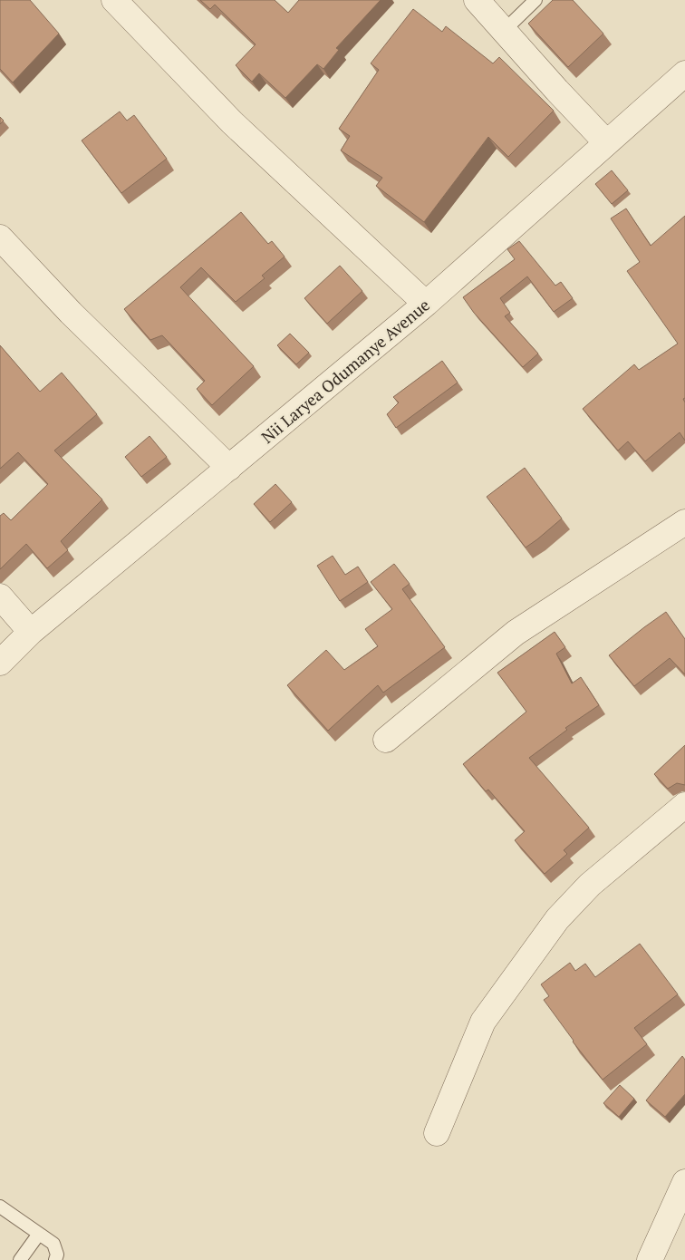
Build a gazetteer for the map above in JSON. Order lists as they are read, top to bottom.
{
  "streets": {
    "street": ["Nii Laryea Odumanye Avenue"]
  }
}
